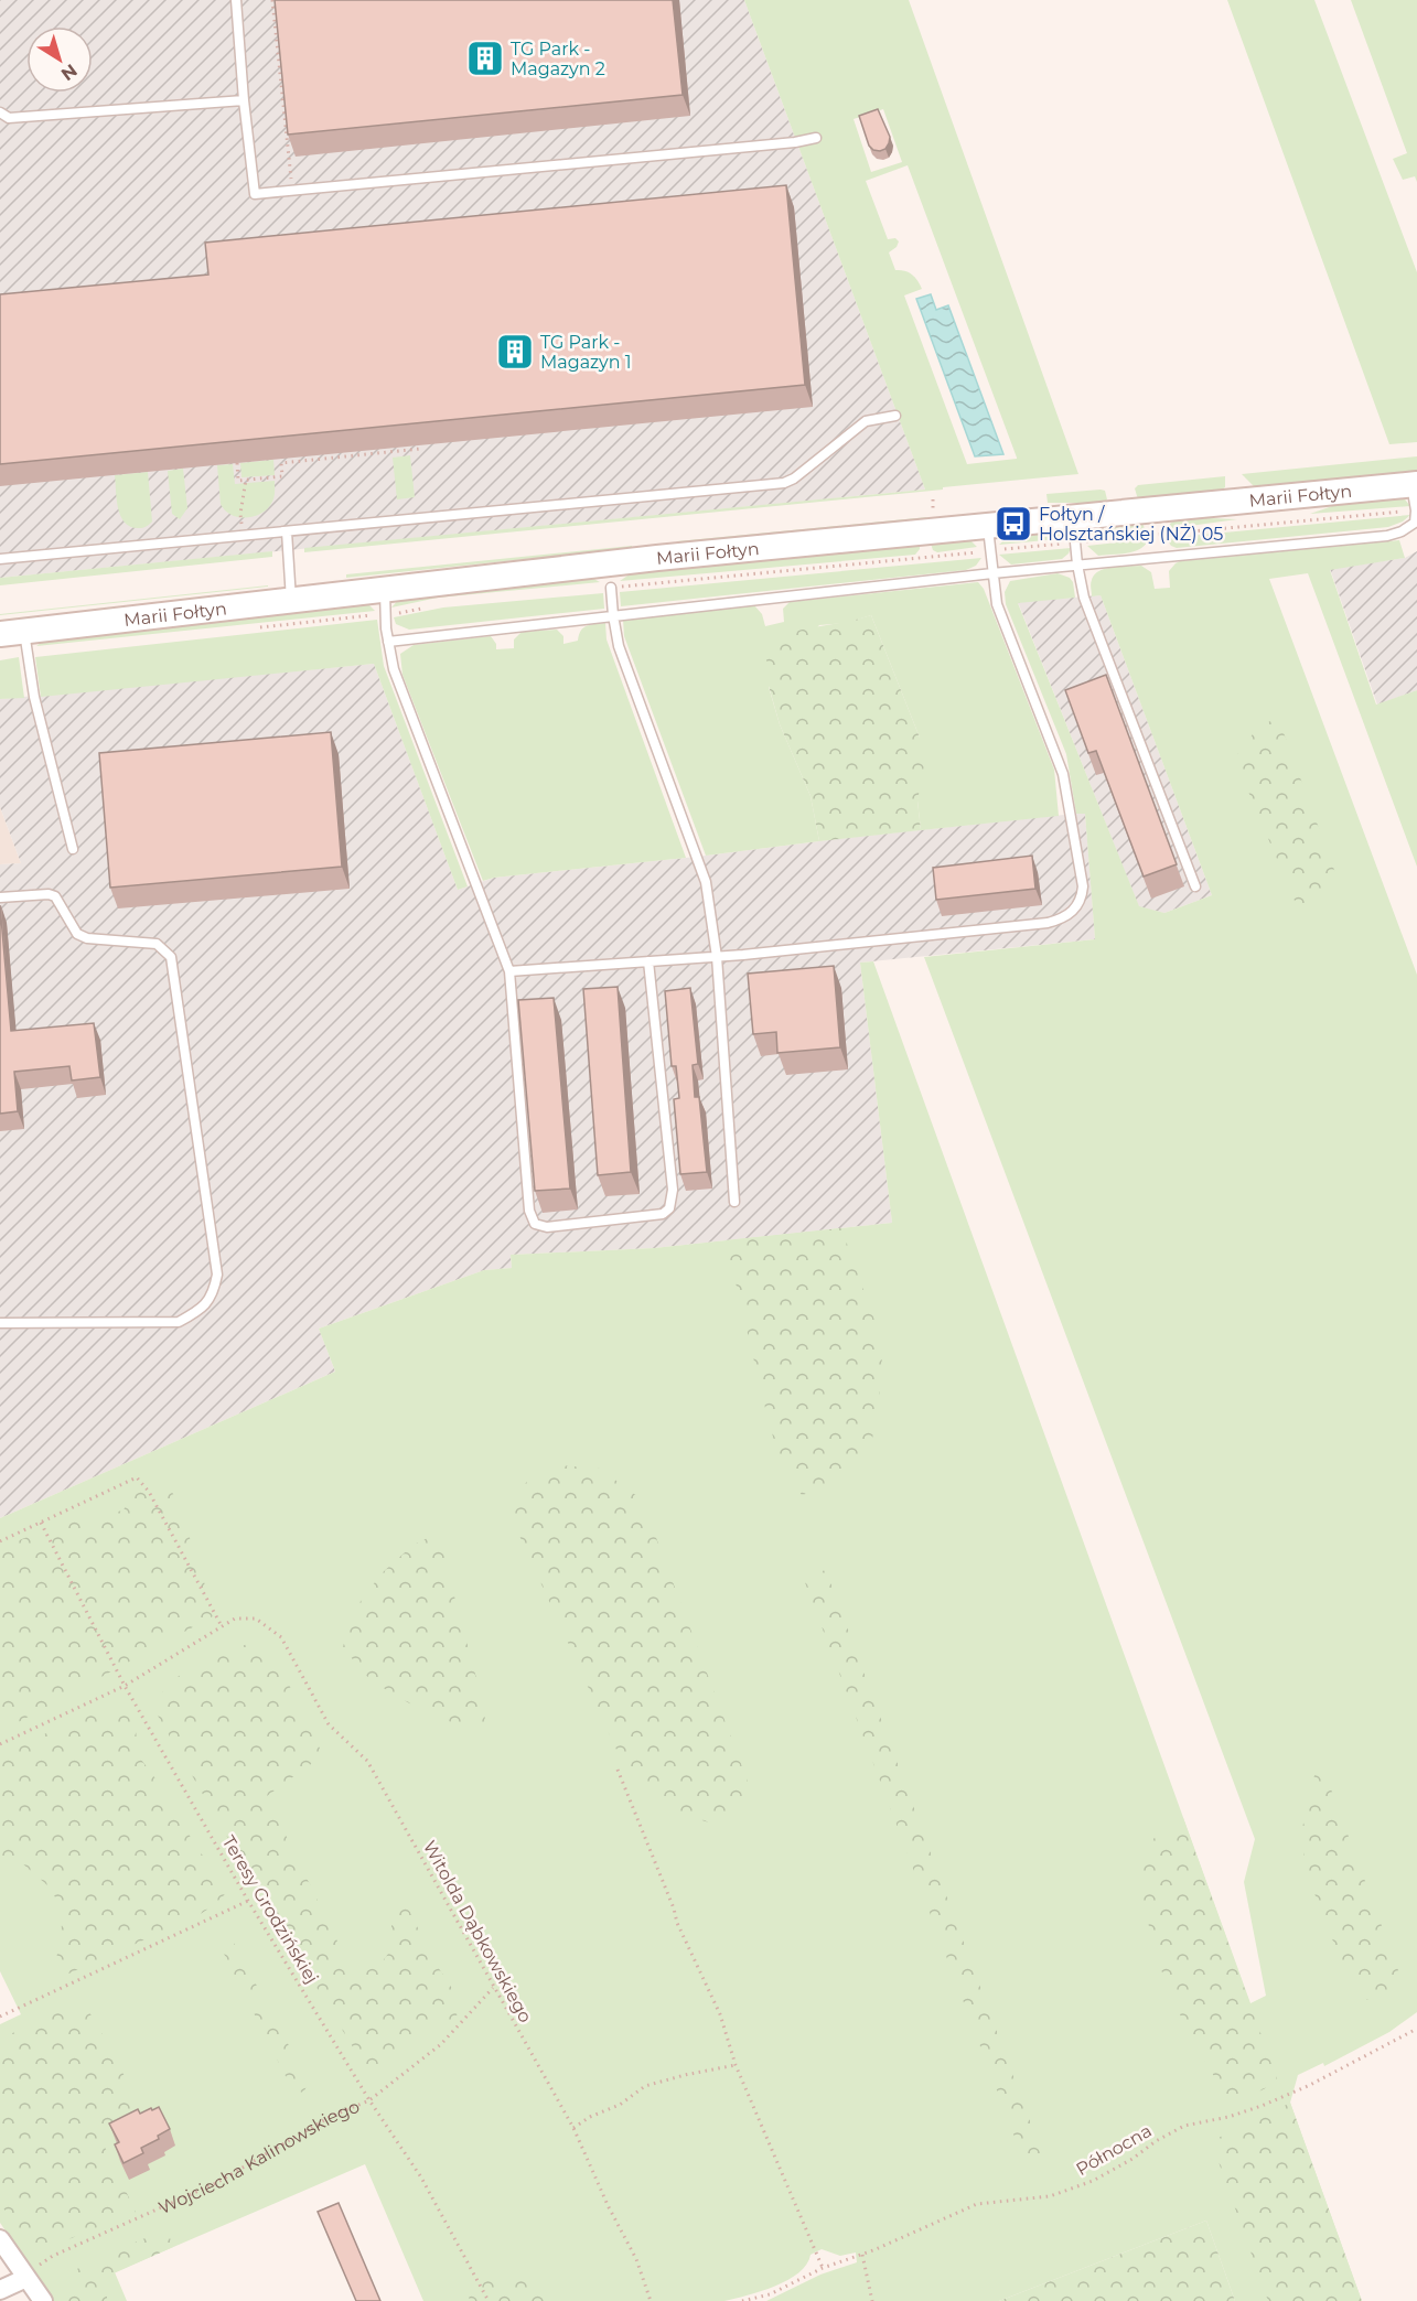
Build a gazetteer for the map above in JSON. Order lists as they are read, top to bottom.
{
  "streets": {
    "street": ["Marii Fołtyn"],
    "path": [
      "Teresy Grodzińskiej",
      "Witolda Dąbkowskiego",
      "Północna",
      "Wojciecha Kalinowskiego"
    ]
  },
  "crossings": [
    ["Teresy Grodzińskiej", "Wojciecha Kalinowskiego"],
    ["Witolda Dąbkowskiego", "Wojciecha Kalinowskiego"]
  ],
  "places": {
    "building": ["TG Park - Magazyn 2", "TG Park - Magazyn 1"],
    "bus stop": ["Fołtyn / Holsztańskiej (NŻ) 05"]
  },
  "north": "bottom right"
}
